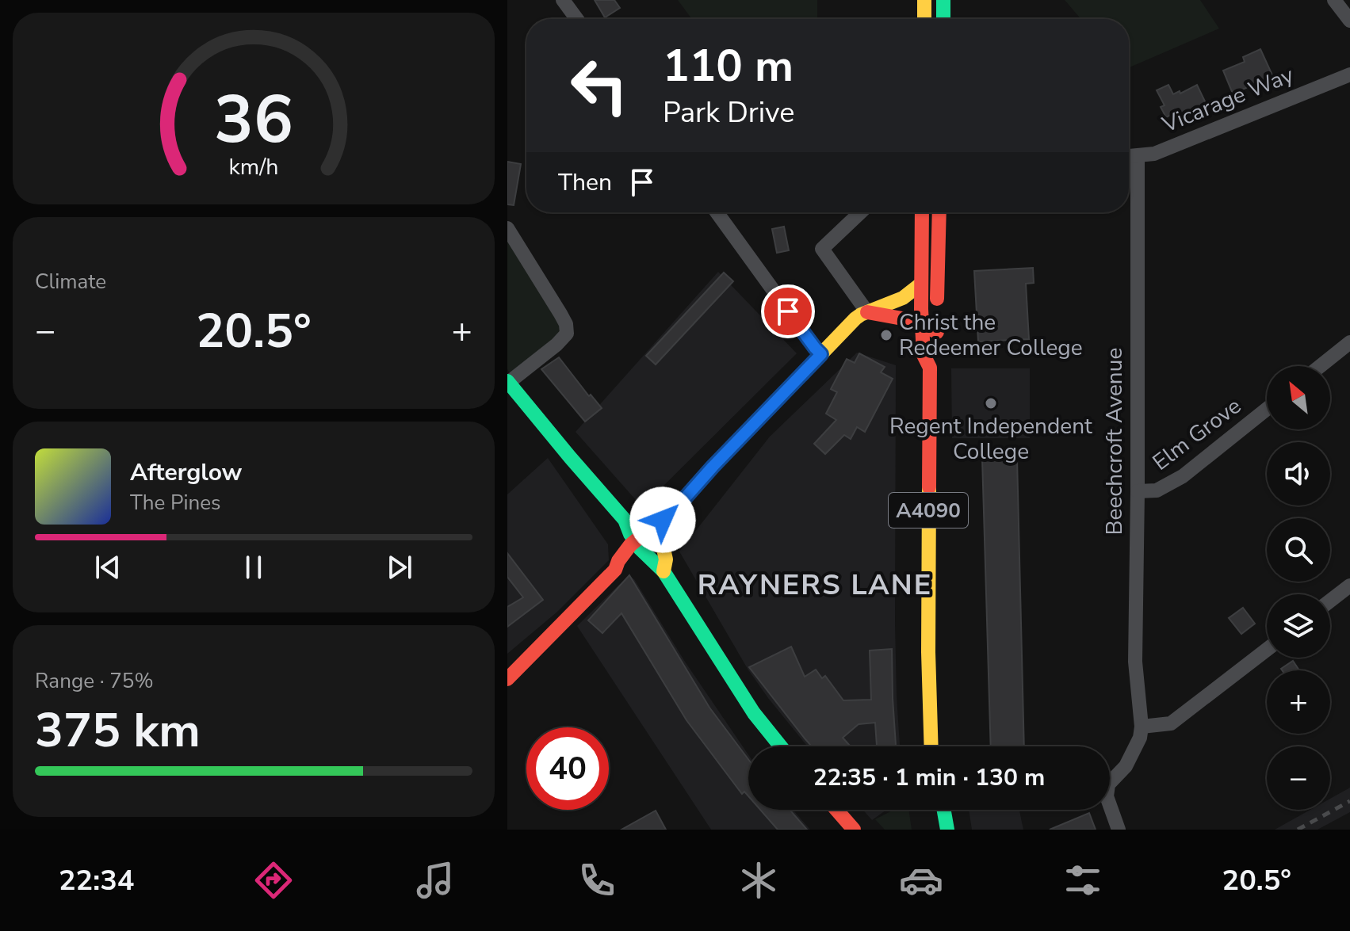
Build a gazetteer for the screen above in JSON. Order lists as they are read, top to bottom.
{
  "streets": {
    "street": [
      "Vicarage Way",
      "Elm Grove",
      "Beechcroft Avenue",
      "A4090"
    ]
  },
  "crossings": [
    ["Vicarage Way", "Beechcroft Avenue"],
    ["Elm Grove", "Beechcroft Avenue"]
  ],
  "districts": ["RAYNERS LANE"],
  "places": ["Christ the Redeemer College", "Regent Independent College"],
  "north": "top left",
  "page": {
    "turn": ["110 m", "Park Drive"],
    "then": "Then",
    "tile": [
      "Climate",
      ["Range · 75%", "375 km"]
    ],
    "heat": ["−", "20.5°", "+"],
    "map_buttons": ["+", "−"],
    "song": ["Afterglow", "The Pines"],
    "limit": "40",
    "trip": "22:35 · 1 min · 130 m",
    "tabs": ["22:34", "20.5°"],
    "gauge": ["36", "km/h"]
  }
}
